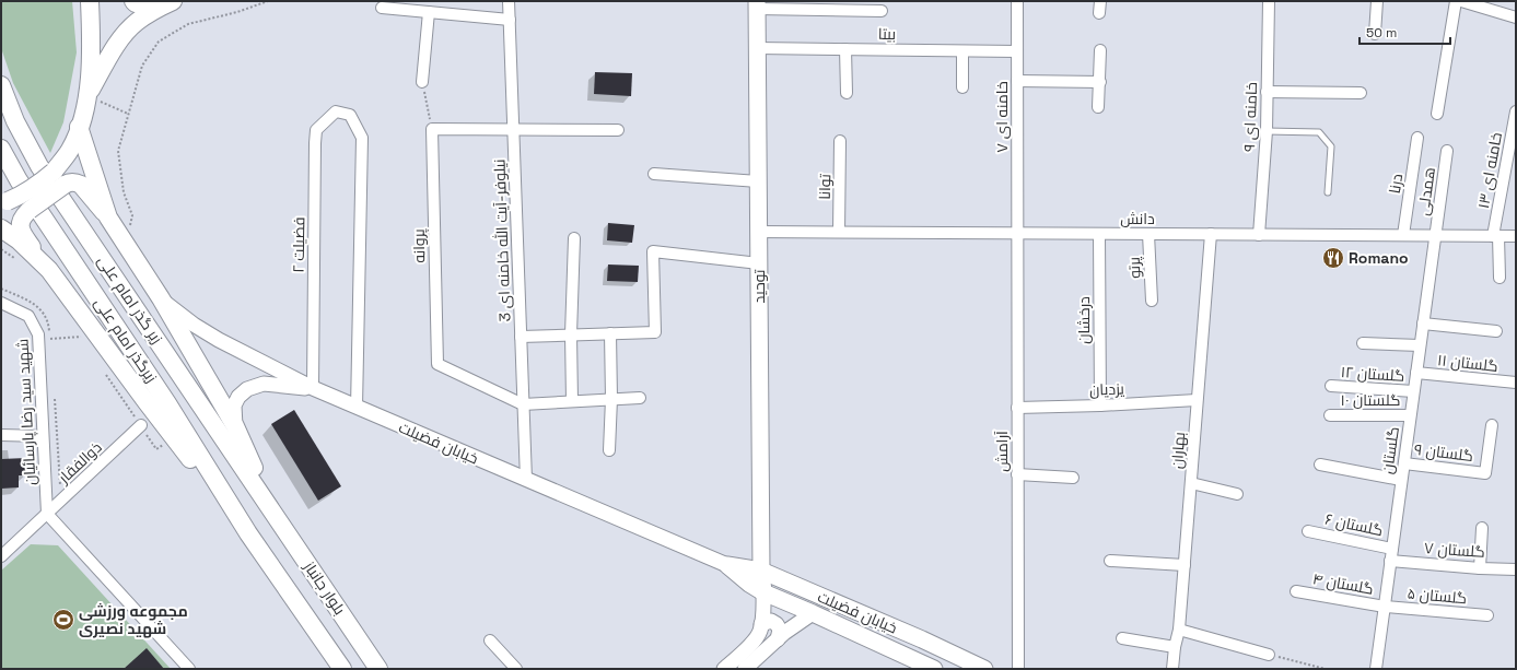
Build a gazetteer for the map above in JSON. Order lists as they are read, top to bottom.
{
  "streets": {
    "main road": [
      "توحید",
      "زیر گذر امام علی",
      "زیرگذر امام علی",
      "خیابان فضیلت",
      "بلوار جانباز"
    ],
    "street": [
      "بیتا",
      "خامنه ای ۷",
      "خامنه ای ۹",
      "خامنه ای ۱۳",
      "درنا",
      "توانا",
      "همدلی",
      "دانش",
      "نیلوفر-آیت الله خامنه ای 3",
      "فضیلت ۲",
      "پروانه",
      "پرتو",
      "درخشان",
      "گلستان ۱۱",
      "گلستان ۱۲",
      "یزدیان",
      "گلستان ۱۰",
      "شهید سید رضا پارسائیان",
      "بهاران",
      "گلستان",
      "آرامش",
      "گلستان ۹",
      "ذوالفقار",
      "گلستان ۶",
      "گلستان ۷",
      "گلستان ۴",
      "گلستان ۵"
    ]
  },
  "crossings": [
    ["بیتا", "خامنه ای ۷"],
    ["بیتا", "توحید"],
    ["خامنه ای ۷", "دانش"],
    ["خامنه ای ۷", "آرامش"],
    ["خامنه ای ۹", "دانش"],
    ["خامنه ای ۱۳", "دانش"],
    ["درنا", "دانش"],
    ["توانا", "دانش"],
    ["همدلی", "دانش"],
    ["همدلی", "گلستان"],
    ["دانش", "پرتو"],
    ["دانش", "توحید"],
    ["دانش", "درخشان"],
    ["دانش", "بهاران"],
    ["دانش", "گلستان"],
    ["دانش", "آرامش"],
    ["نیلوفر-آیت الله خامنه ای 3", "پروانه"],
    ["نیلوفر-آیت الله خامنه ای 3", "خیابان فضیلت"],
    ["فضیلت ۲", "خیابان فضیلت"],
    ["توحید", "خیابان فضیلت"],
    ["زیر گذر امام علی", "بلوار جانباز"],
    ["درخشان", "یزدیان"],
    ["زیرگذر امام علی", "بلوار جانباز"],
    ["گلستان ۱۱", "گلستان"],
    ["گلستان ۱۲", "گلستان"],
    ["یزدیان", "بهاران"],
    ["یزدیان", "آرامش"],
    ["گلستان ۱۰", "گلستان"],
    ["شهید سید رضا پارسائیان", "ذوالفقار"],
    ["گلستان", "گلستان ۹"],
    ["گلستان", "گلستان ۶"],
    ["گلستان", "گلستان ۷"],
    ["گلستان", "گلستان ۴"],
    ["گلستان", "گلستان ۵"],
    ["گلستان ۴", "گلستان ۵"]
  ],
  "places": {
    "restaurant": ["Romano"],
    "sports": ["مجموعه ورزشی شهید نصیری"]
  },
  "scale_bar": "50 m"
}
